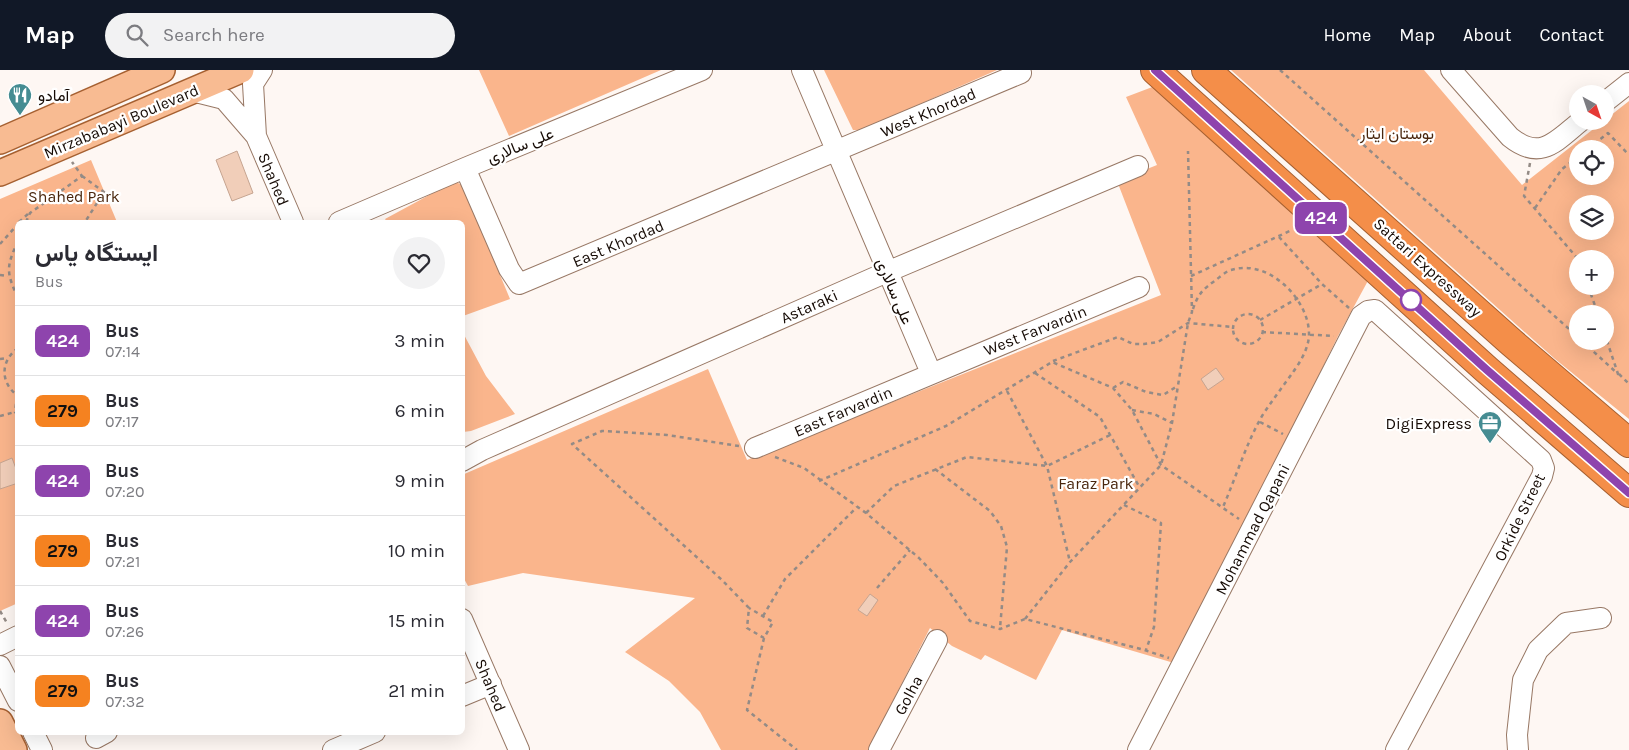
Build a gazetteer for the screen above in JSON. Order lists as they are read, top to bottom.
{
  "streets": {
    "highway": ["Sattari Expressway"],
    "main road": ["Mirzababayi Boulevard"],
    "street": [
      "West Khordad",
      "علی سالاری",
      "Shahed",
      "East Khordad",
      "Astaraki",
      "West Farvardin",
      "East Farvardin",
      "Orkide Street",
      "Mohammad Qapani",
      "Golha"
    ]
  },
  "crossings": [
    ["West Khordad", "علی سالاری"],
    ["West Khordad", "East Khordad"],
    ["Mirzababayi Boulevard", "Shahed"],
    ["علی سالاری", "East Khordad"],
    ["علی سالاری", "Astaraki"],
    ["علی سالاری", "West Farvardin"],
    ["علی سالاری", "East Farvardin"],
    ["West Farvardin", "East Farvardin"],
    ["Orkide Street", "Mohammad Qapani"]
  ],
  "parks": ["بوستان ایثار", "Shahed Park", "Faraz Park"],
  "places": {
    "restaurant": ["آمادو"],
    "office": ["DigiExpress"]
  },
  "lines": ["bus line 424"],
  "north": "bottom right",
  "page": {
    "header": "Map",
    "search": "Search here",
    "nav": [
      "Home",
      "Map",
      "About",
      "Contact"
    ],
    "on_map": "424",
    "map_buttons": ["+", "−"],
    "heading": ["ایستگاه یاس", "Bus"],
    "list": [
      {
        "mark": "424",
        "name": "Bus",
        "note": "07:14",
        "value": "3 min"
      },
      {
        "mark": "279",
        "name": "Bus",
        "note": "07:17",
        "value": "6 min"
      },
      {
        "mark": "424",
        "name": "Bus",
        "note": "07:20",
        "value": "9 min"
      },
      {
        "mark": "279",
        "name": "Bus",
        "note": "07:21",
        "value": "10 min"
      },
      {
        "mark": "424",
        "name": "Bus",
        "note": "07:26",
        "value": "15 min"
      },
      {
        "mark": "279",
        "name": "Bus",
        "note": "07:32",
        "value": "21 min"
      }
    ]
  }
}
